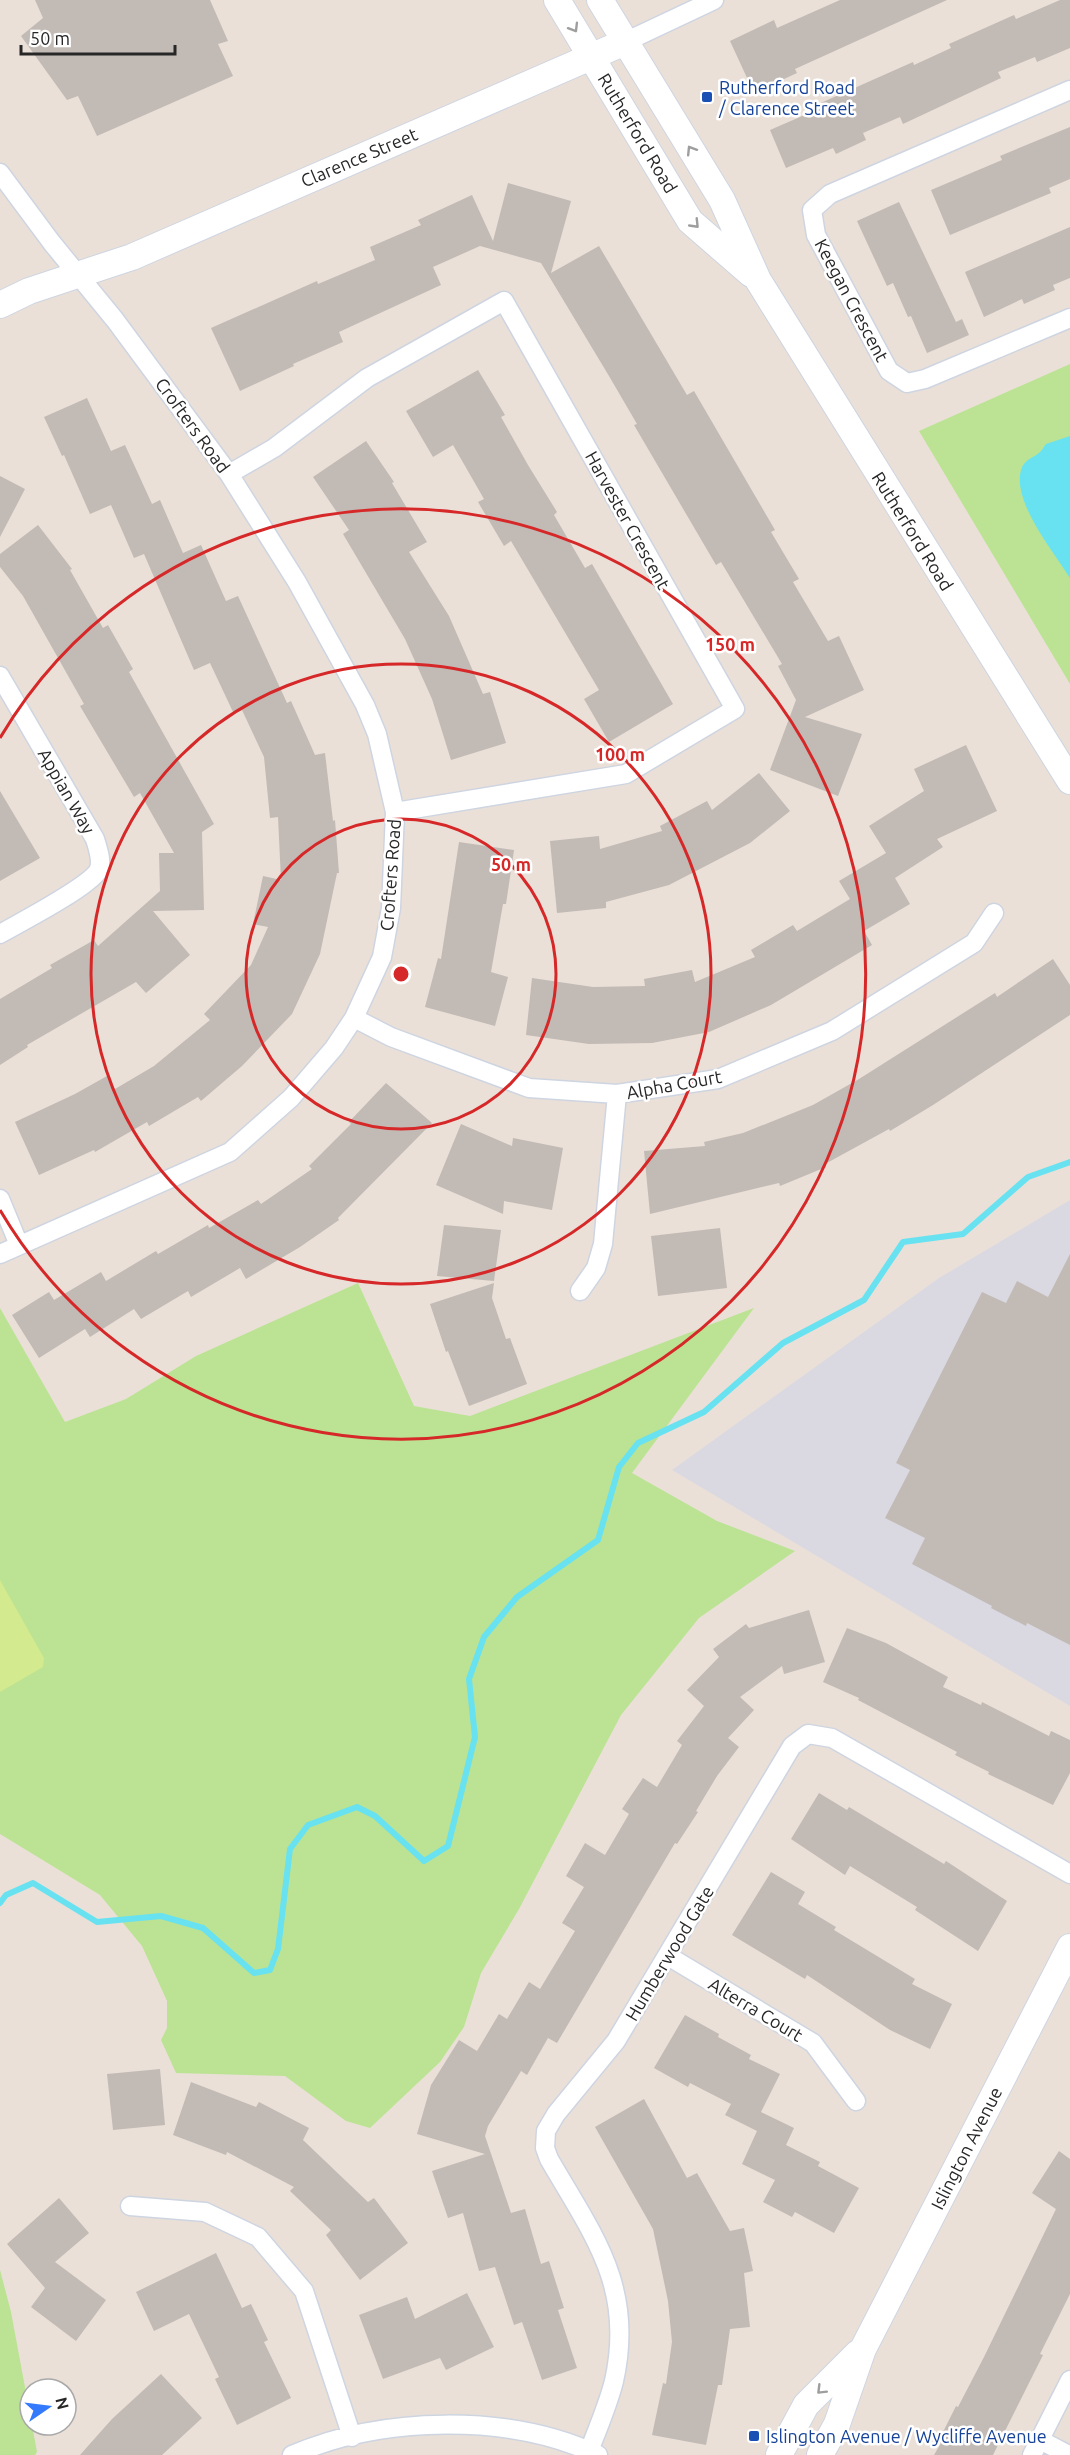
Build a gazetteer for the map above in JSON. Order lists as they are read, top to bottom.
{
  "streets": {
    "main road": ["Rutherford Road", "Clarence Street", "Islington Avenue"],
    "street": [
      "Keegan Crescent",
      "Crofters Road",
      "Harvester Crescent",
      "Appian Way",
      "Alpha Court",
      "Humberwood Gate",
      "Alterra Court"
    ]
  },
  "crossings": [
    ["Rutherford Road", "Clarence Street"],
    ["Clarence Street", "Crofters Road"],
    ["Crofters Road", "Harvester Crescent"],
    ["Crofters Road", "Alpha Court"],
    ["Humberwood Gate", "Alterra Court"]
  ],
  "places": {
    "transit": ["Rutherford Road / Clarence Street", "Islington Avenue / Wycliffe Avenue"]
  },
  "scale_bar": "50 m",
  "north": "right",
  "rings": ["150 m", "100 m", "50 m"]
}
